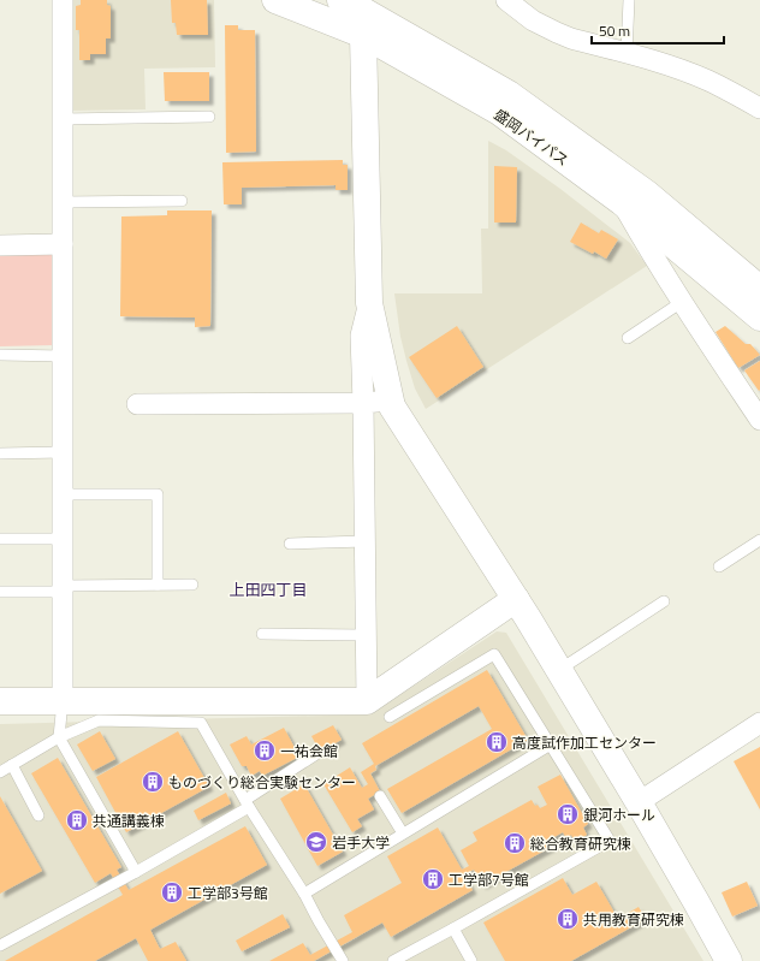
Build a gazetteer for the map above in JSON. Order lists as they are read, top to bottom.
{
  "streets": {
    "main road": ["盛岡バイパス"]
  },
  "districts": ["上田四丁目"],
  "places": {
    "building": [
      "高度試作加工センター",
      "一祐会館",
      "ものづくり総合実験センター",
      "銀河ホール",
      "共通講義棟",
      "総合教育研究棟",
      "工学部7号館",
      "工学部3号館",
      "共用教育研究棟"
    ],
    "school or university": ["岩手大学"]
  },
  "scale_bar": "50 m"
}
